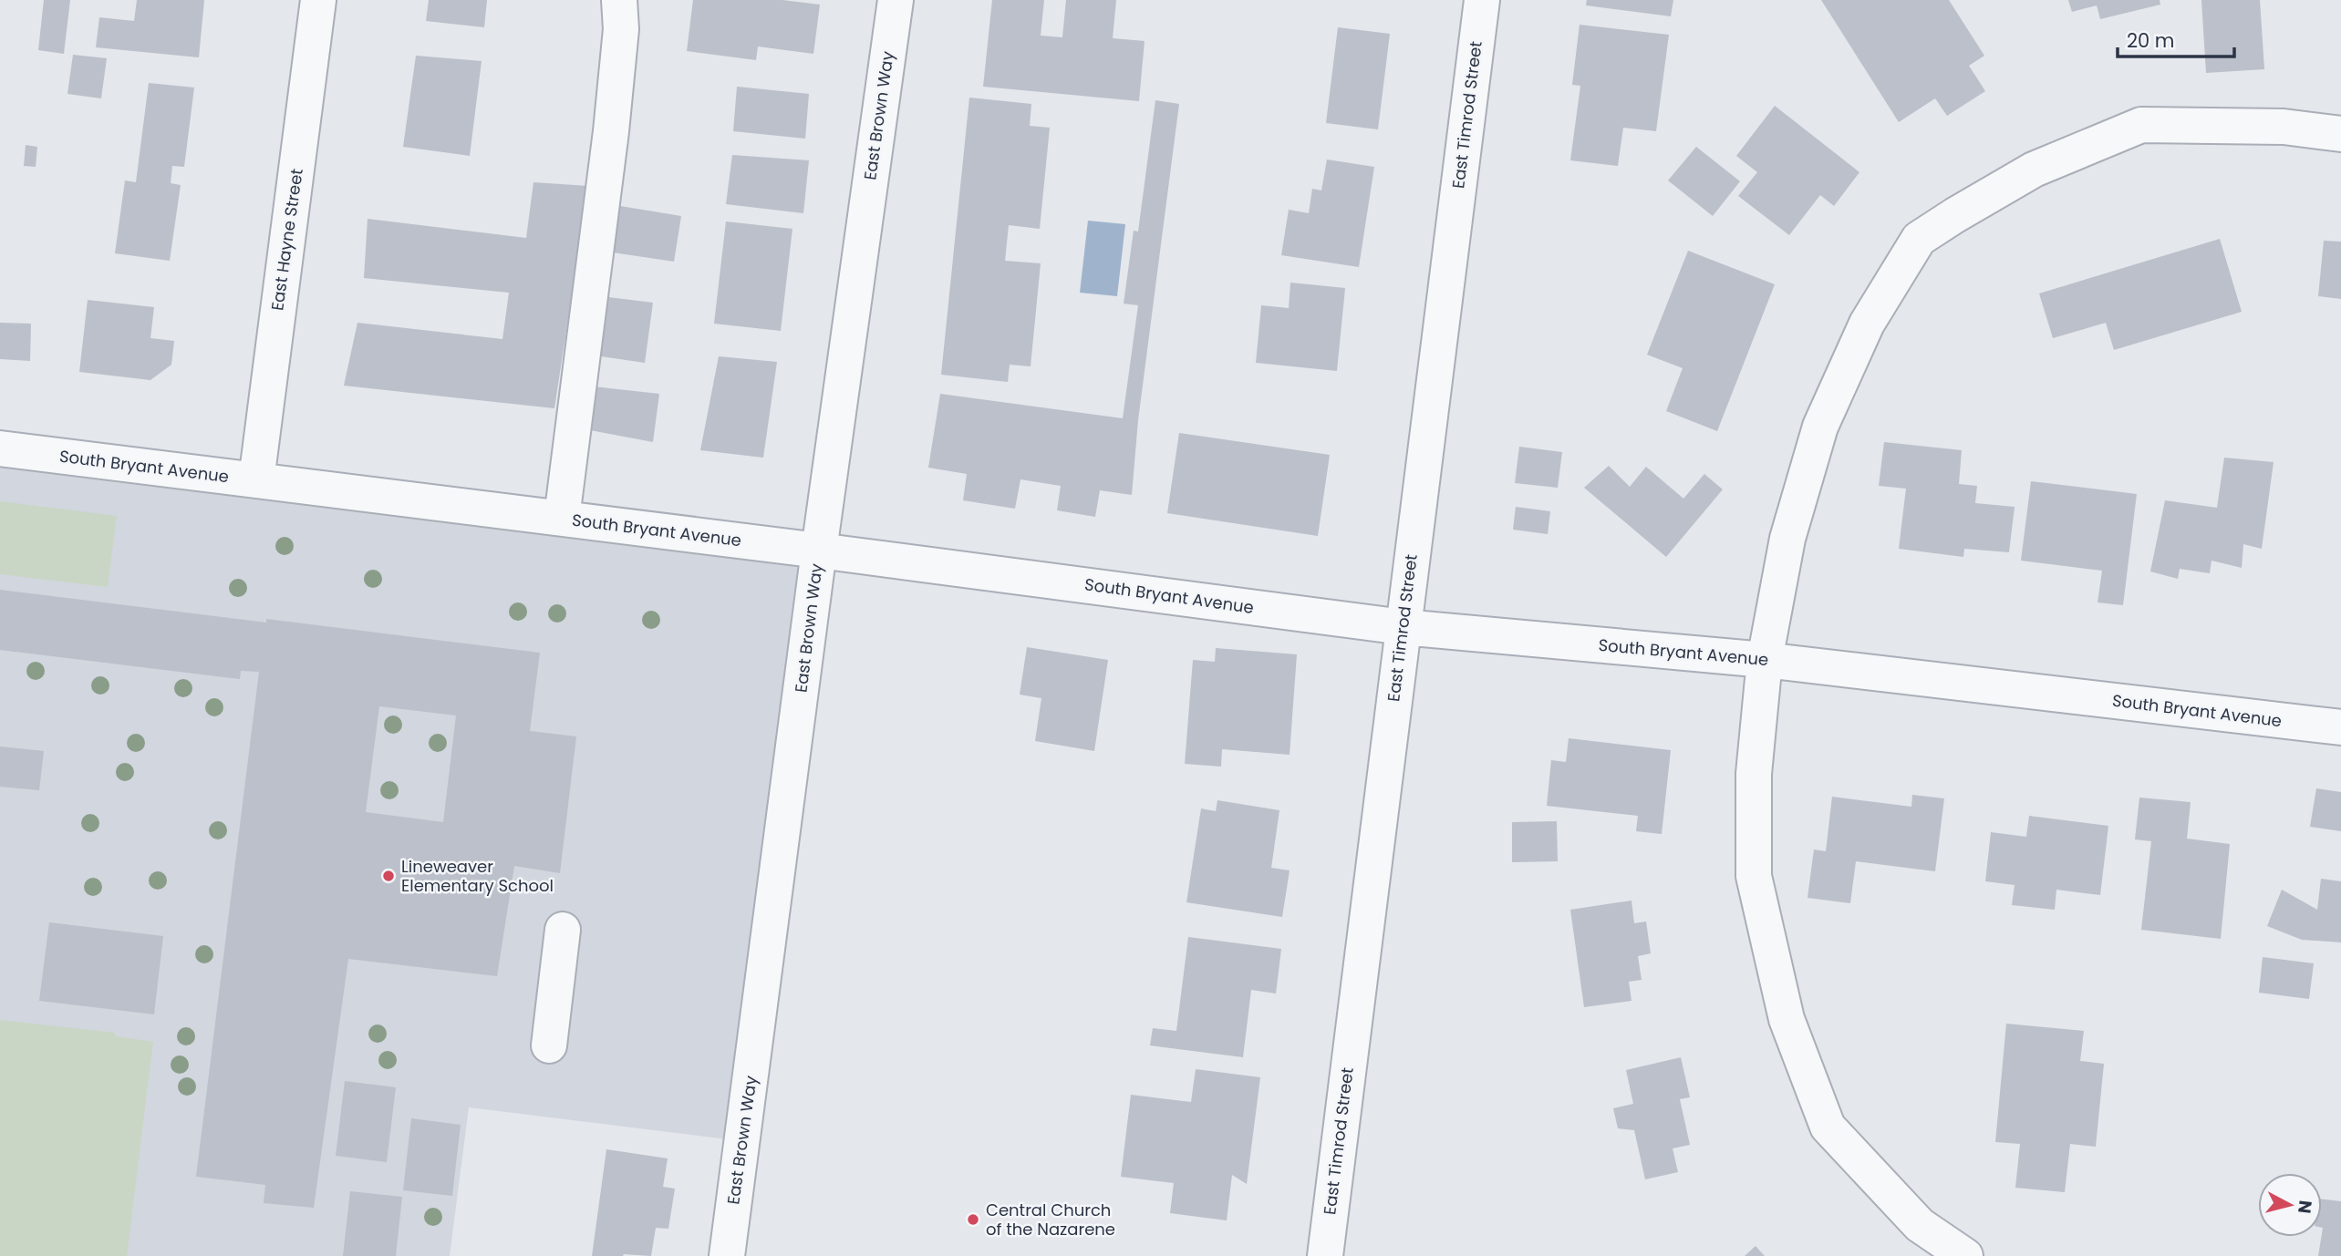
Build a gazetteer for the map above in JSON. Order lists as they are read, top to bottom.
{
  "streets": {
    "street": [
      "East Timrod Street",
      "East Brown Way",
      "East Hayne Street",
      "South Bryant Avenue"
    ]
  },
  "crossings": [
    ["East Timrod Street", "South Bryant Avenue"],
    ["East Brown Way", "South Bryant Avenue"],
    ["East Hayne Street", "South Bryant Avenue"]
  ],
  "places": ["Lineweaver Elementary School", "Central Church of the Nazarene"],
  "scale_bar": "20 m",
  "north": "right"
}
